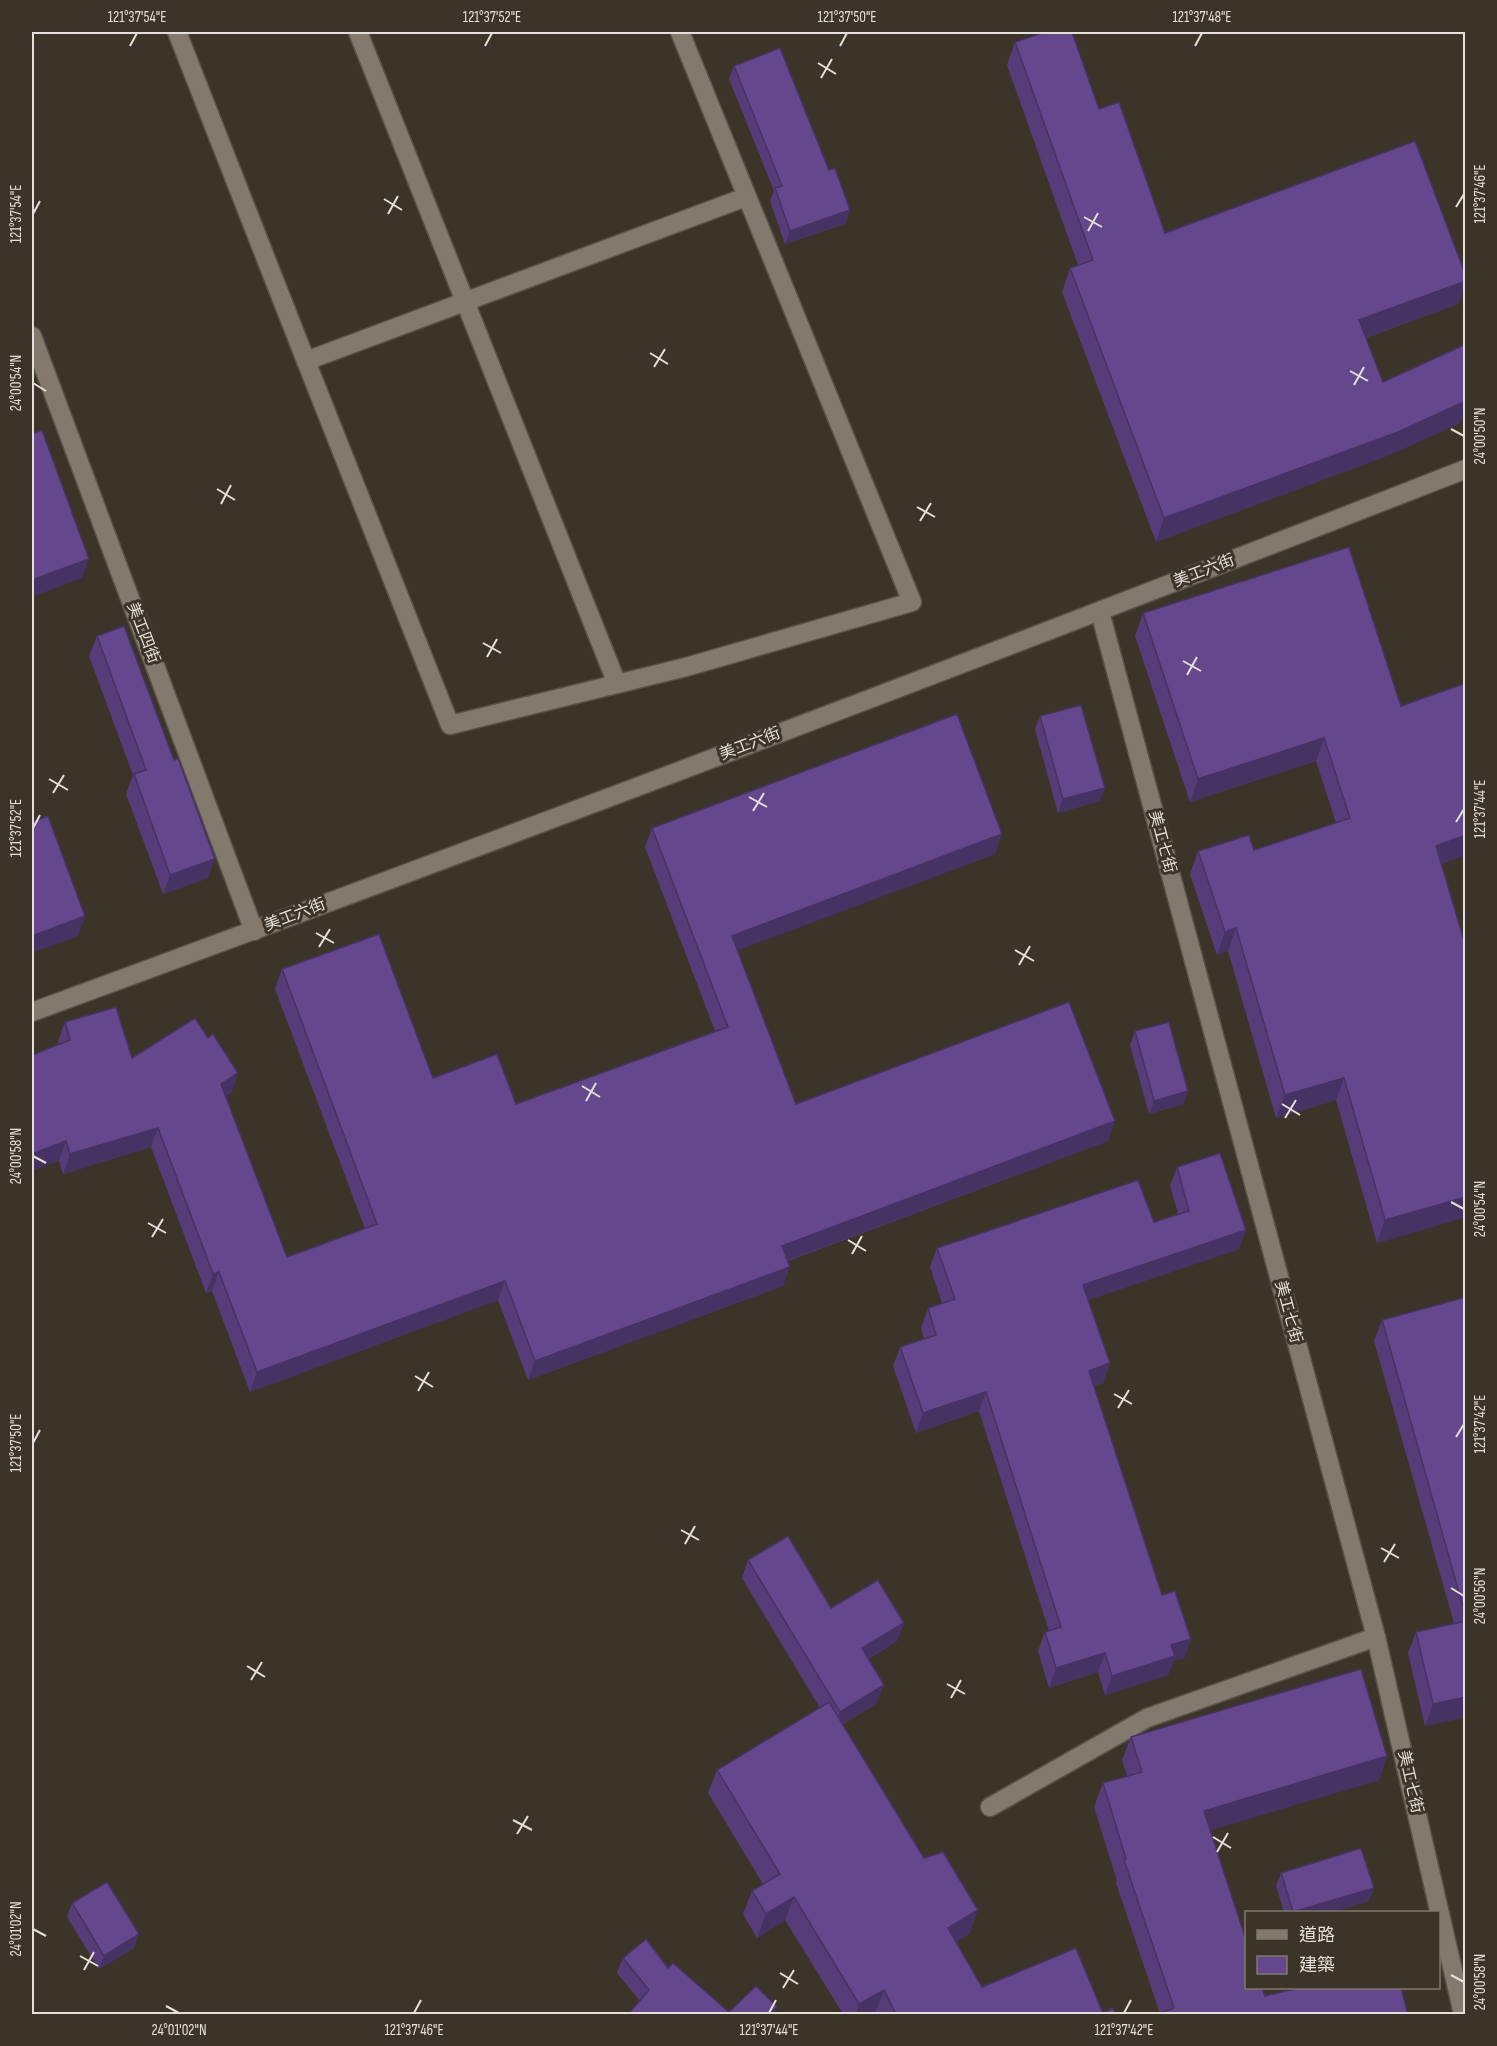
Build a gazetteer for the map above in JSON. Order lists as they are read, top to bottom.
{
  "streets": {
    "street": ["美工六街", "美工四街", "美工七街"]
  },
  "crossings": [
    ["美工六街", "美工四街"],
    ["美工六街", "美工七街"]
  ],
  "legend": ["道路", "建築"],
  "coordinates": [
    "121°37'54\"E",
    "121°37'52\"E",
    "121°37'50\"E",
    "121°37'48\"E",
    "121°37'46\"E",
    "24°00'54\"N",
    "24°00'50\"N",
    "121°37'44\"E",
    "24°00'58\"N",
    "121°37'42\"E",
    "24°00'56\"N",
    "24°01'02\"N"
  ]
}
